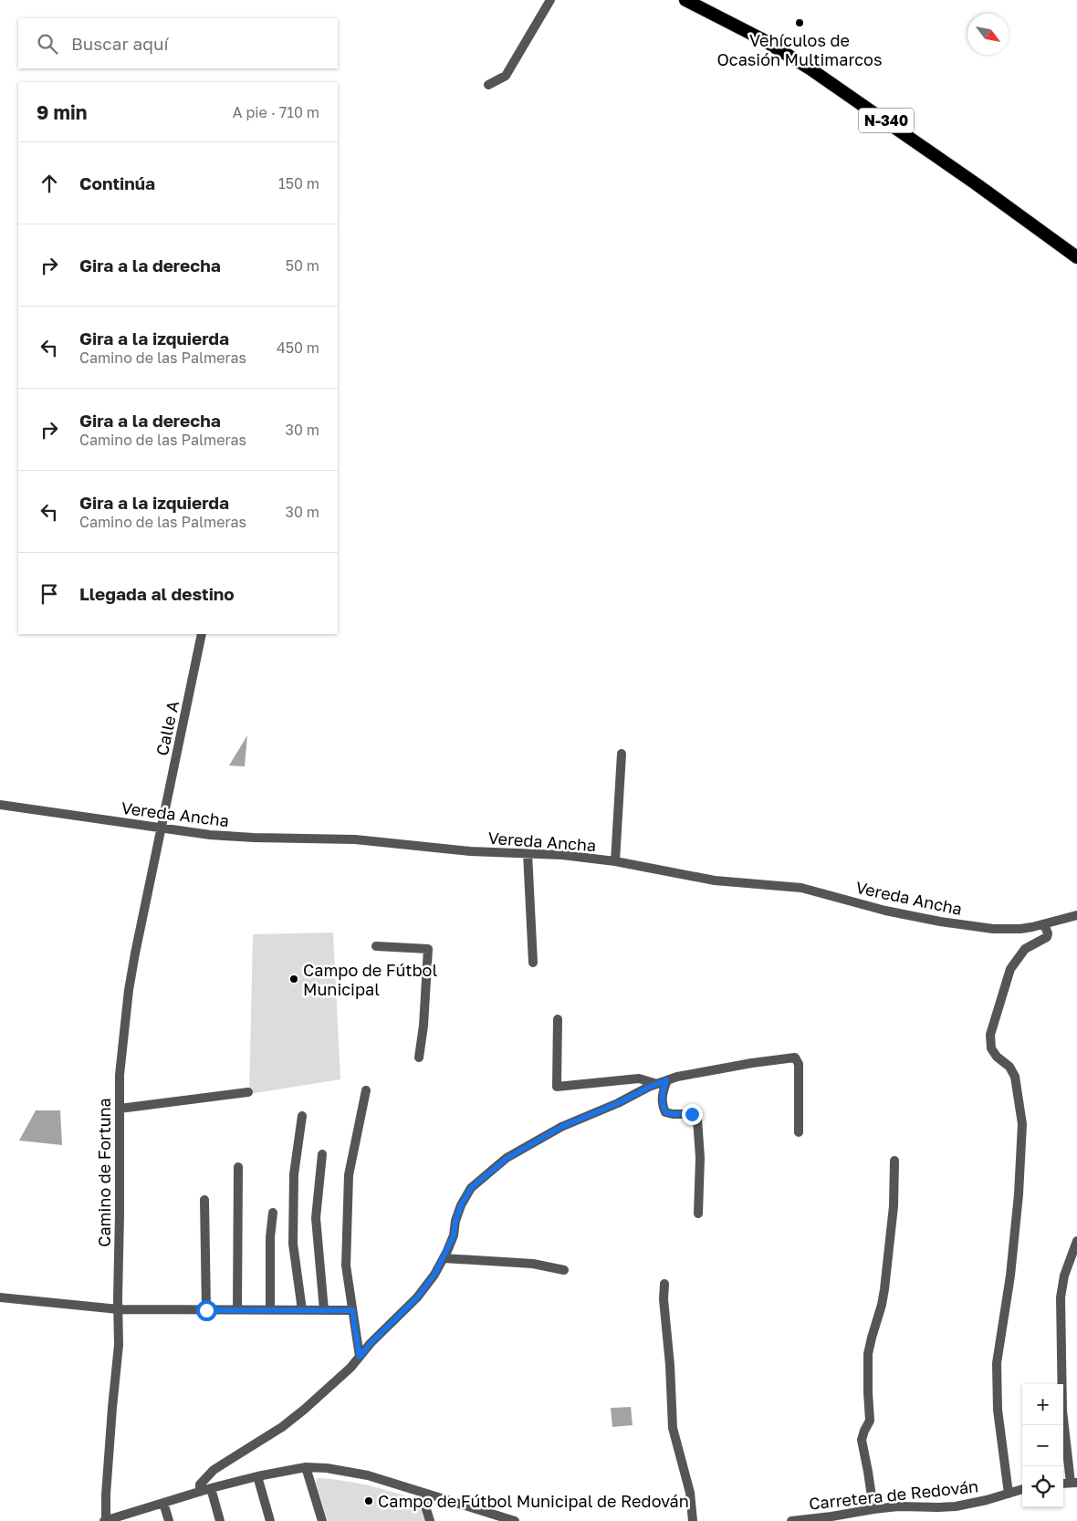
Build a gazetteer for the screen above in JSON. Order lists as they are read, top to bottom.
{
  "streets": {
    "highway": ["N-340"],
    "street": [
      "Calle A",
      "Vereda Ancha",
      "Camino de Fortuna",
      "Carretera de Redován"
    ]
  },
  "crossings": [
    ["Calle A", "Vereda Ancha"],
    ["Calle A", "Camino de Fortuna"],
    ["Vereda Ancha", "Camino de Fortuna"]
  ],
  "places": ["Vehículos de Ocasión Multimarcos", "Campo de Fútbol Municipal", "Campo de Fútbol Municipal de Redován"],
  "north": "bottom right",
  "page": {
    "search": "Buscar aquí",
    "heading": ["9 min", "A pie · 710 m"],
    "list": [
      ["Continúa", "150 m"],
      ["Gira a la derecha", "50 m"],
      ["Gira a la izquierda", "Camino de las Palmeras", "450 m"],
      ["Gira a la derecha", "Camino de las Palmeras", "30 m"],
      ["Gira a la izquierda", "Camino de las Palmeras", "30 m"],
      "Llegada al destino"
    ],
    "map_buttons": ["+", "−"]
  }
}
